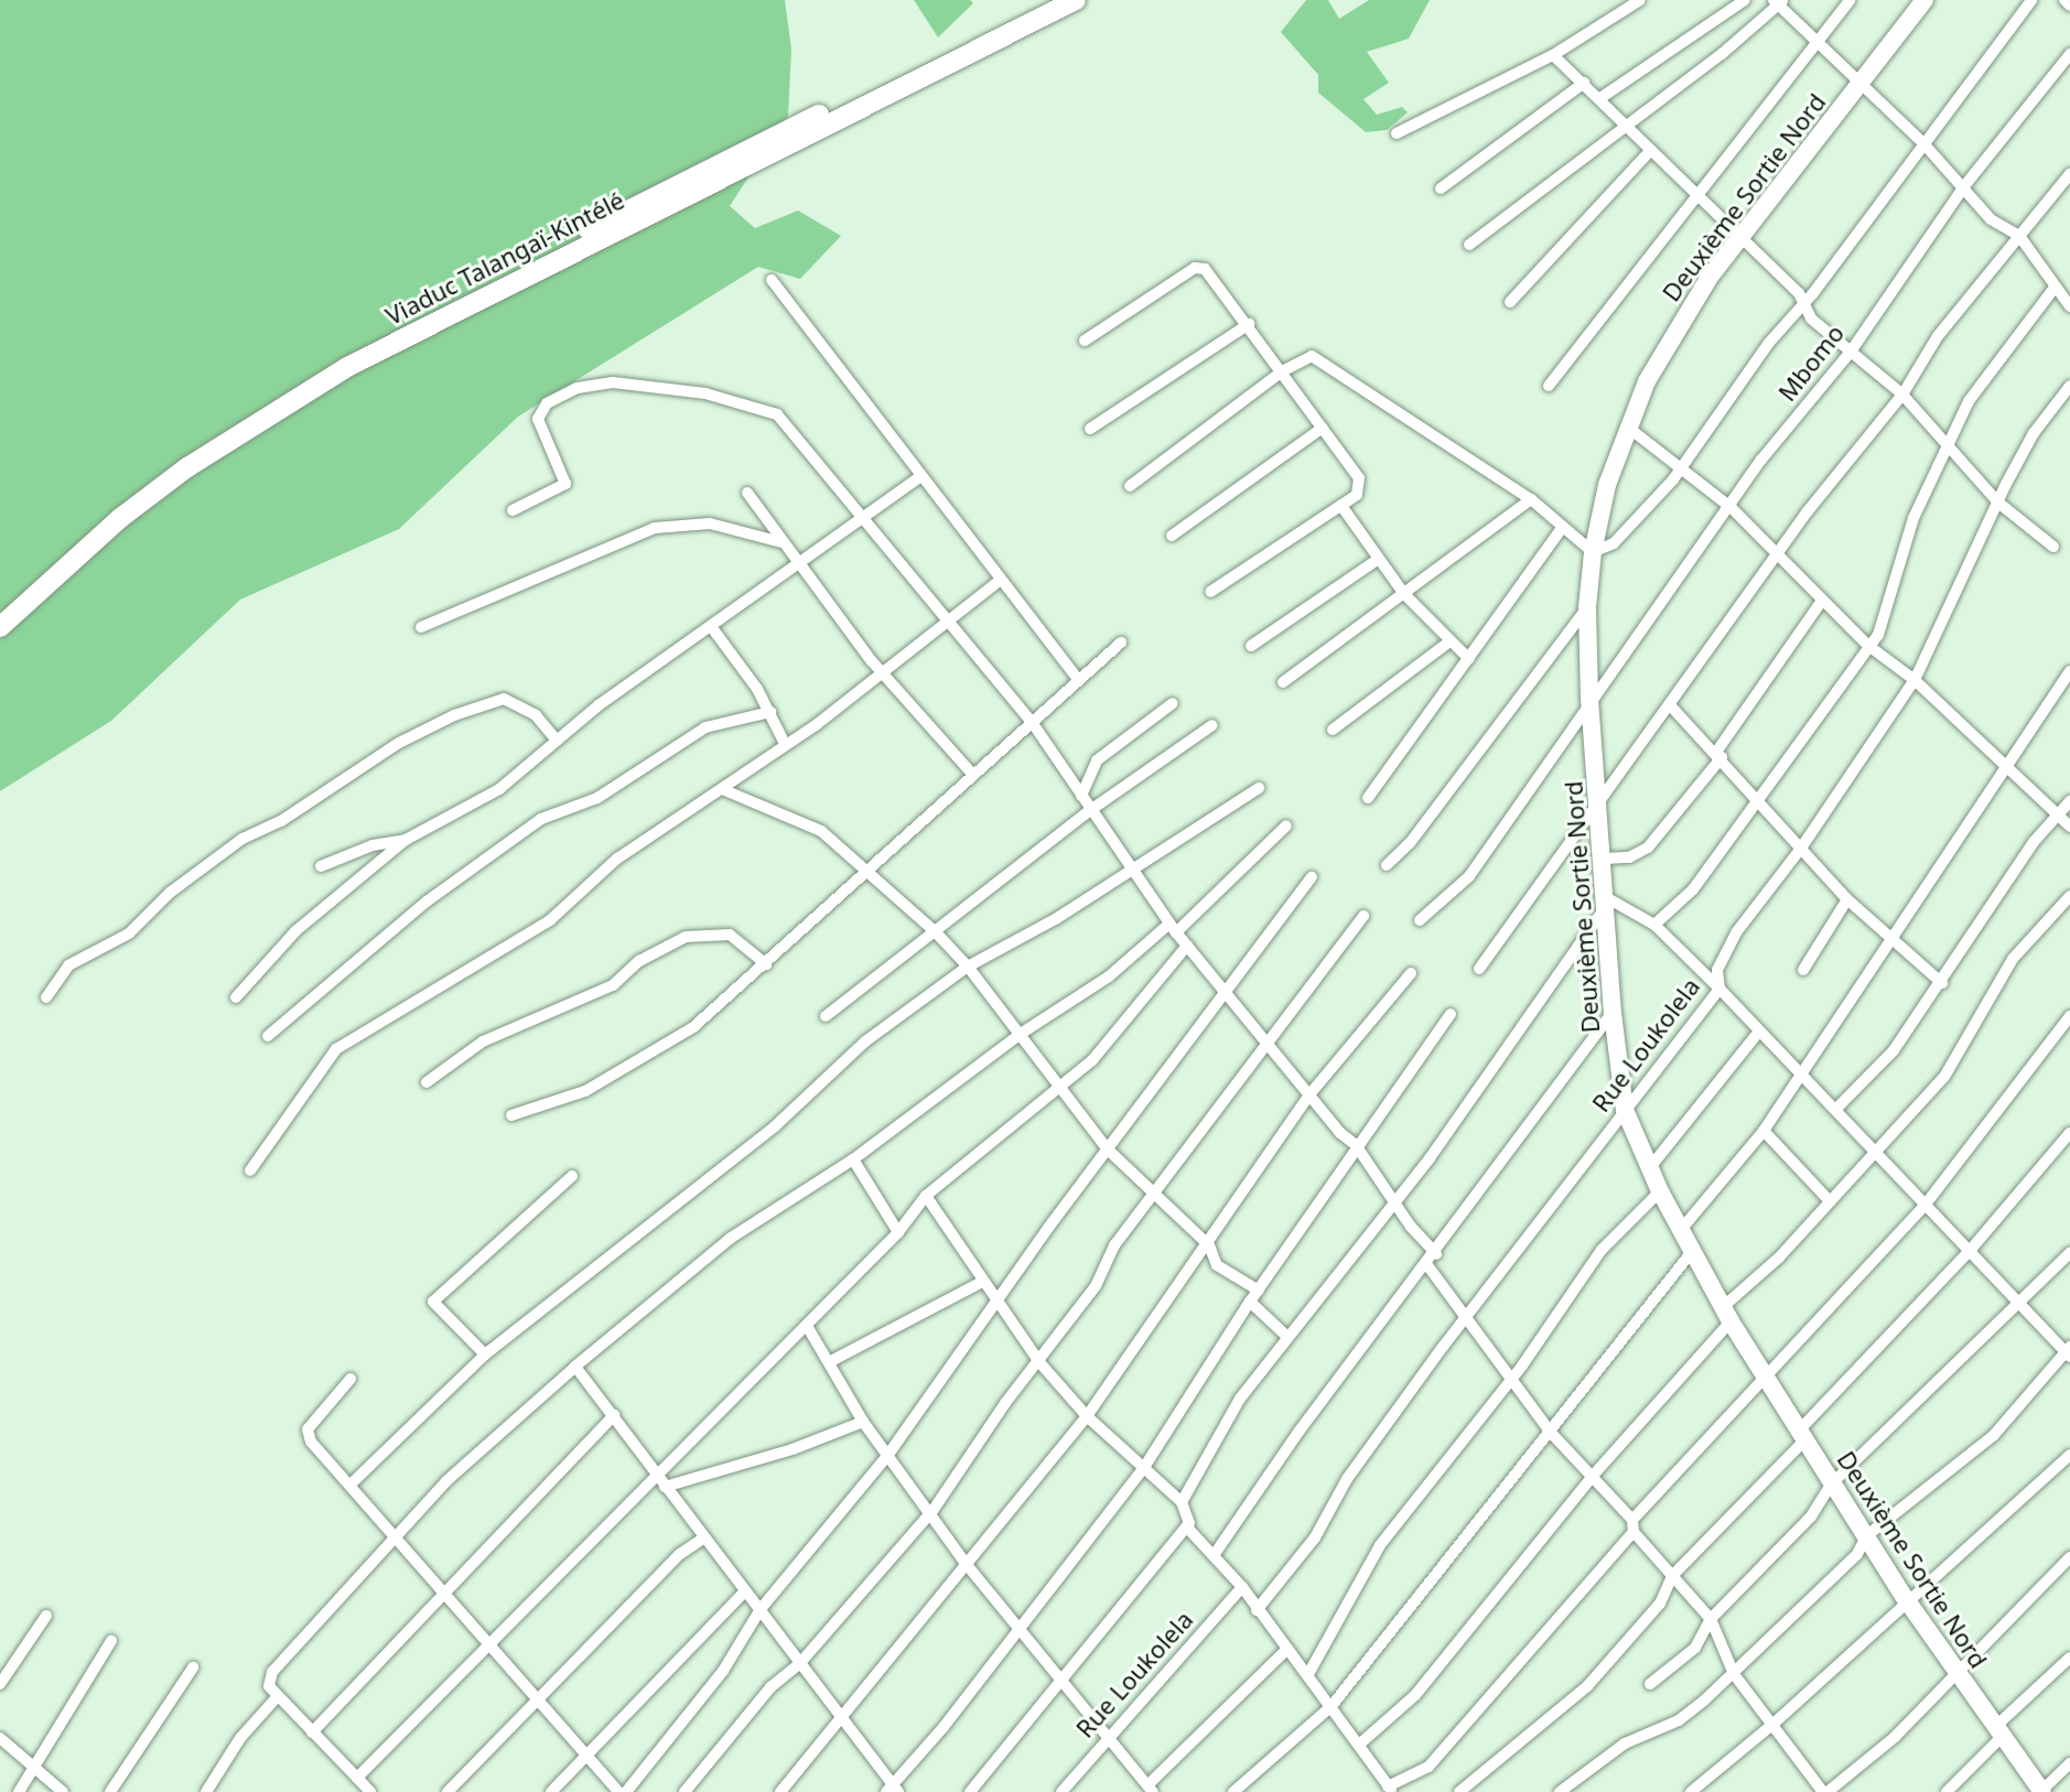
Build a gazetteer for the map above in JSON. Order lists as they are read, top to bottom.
{
  "streets": {
    "highway": ["Viaduc Talangaï-Kintélé"],
    "main road": ["Deuxième Sortie Nord"],
    "street": ["Mbomo", "Rue Loukolela"]
  },
  "crossings": [
    ["Deuxième Sortie Nord", "Mbomo"],
    ["Deuxième Sortie Nord", "Rue Loukolela"]
  ]
}
